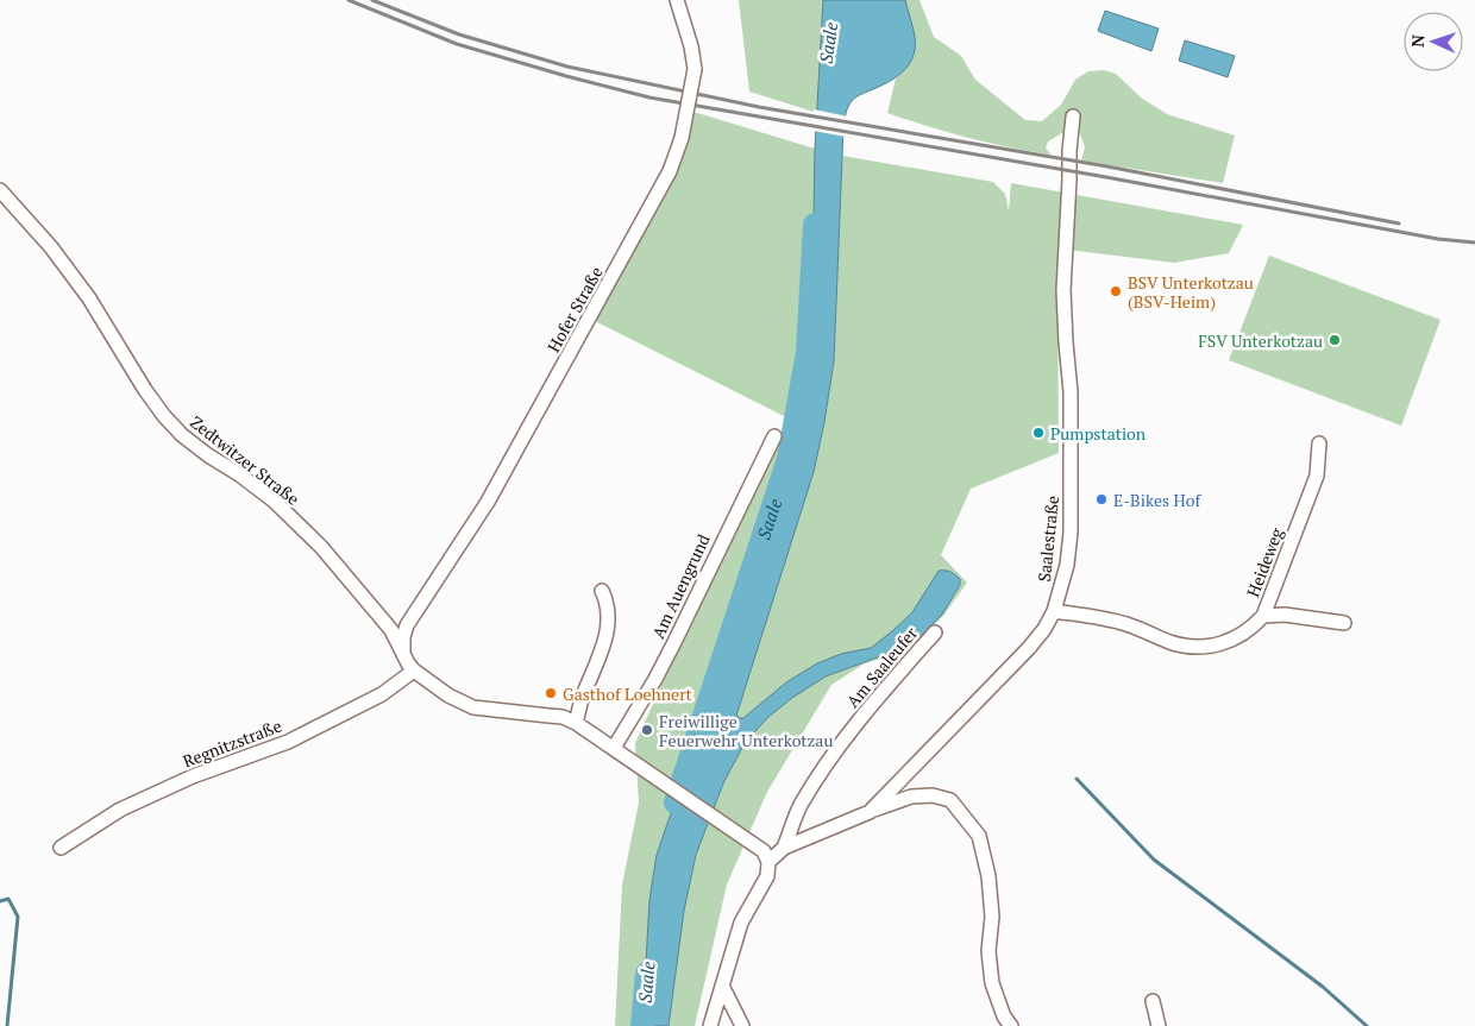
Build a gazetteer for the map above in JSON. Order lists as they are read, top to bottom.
{
  "streets": {
    "street": [
      "Hofer Straße",
      "Zedtwitzer Straße",
      "Saalestraße",
      "Heideweg",
      "Am Auengrund",
      "Am Saaleufer",
      "Regnitzstraße"
    ]
  },
  "crossings": [
    ["Hofer Straße", "Zedtwitzer Straße"],
    ["Zedtwitzer Straße", "Saalestraße"],
    ["Zedtwitzer Straße", "Am Auengrund"],
    ["Zedtwitzer Straße", "Regnitzstraße"],
    ["Saalestraße", "Heideweg"],
    ["Saalestraße", "Am Saaleufer"]
  ],
  "water": ["Saale"],
  "places": [
    "BSV Unterkotzau (BSV-Heim)",
    "FSV Unterkotzau",
    "Pumpstation",
    "E-Bikes Hof",
    "Gasthof Loehnert",
    "Freiwillige Feuerwehr Unterkotzau"
  ],
  "north": "left"
}
